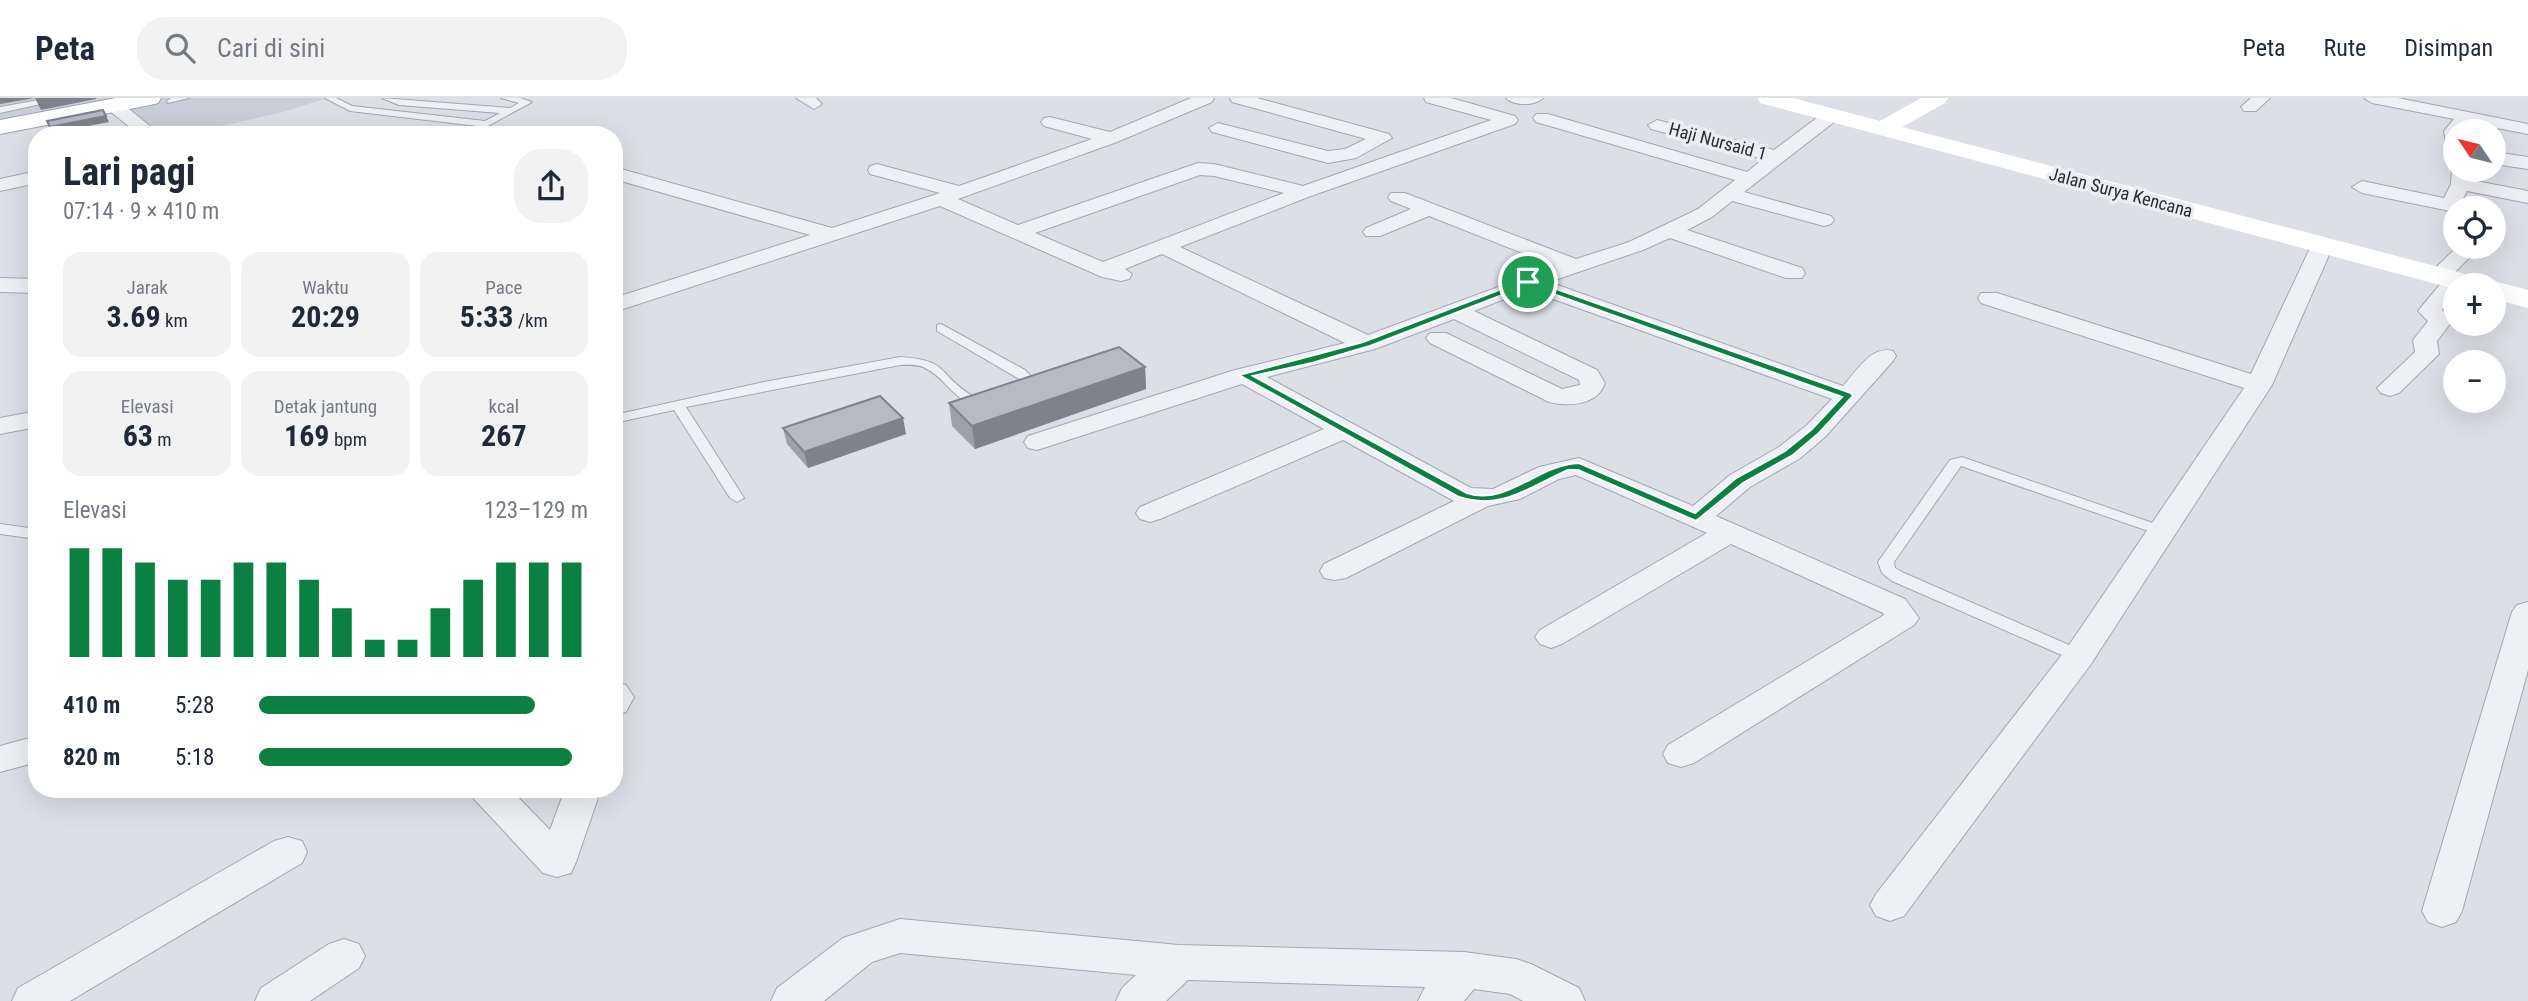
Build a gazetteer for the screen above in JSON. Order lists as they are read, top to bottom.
{
  "streets": {
    "main road": ["Jalan Surya Kencana"],
    "street": ["Haji Nursaid 1"]
  },
  "north": "top left",
  "page": {
    "header": "Peta",
    "search": "Cari di sini",
    "nav": ["Peta", "Rute", "Disimpan"],
    "map_buttons": ["+", "−"],
    "heading": ["Lari pagi", "07:14 · 9 × 410 m"],
    "stats": [
      ["Jarak", "3.69 km"],
      ["Waktu", "20:29"],
      ["Pace", "5:33 /km"],
      ["Elevasi", "63 m"],
      ["Detak jantung", "169 bpm"],
      ["kcal", "267"]
    ],
    "chart": ["Elevasi", "123–129 m"],
    "list": [
      {
        "name": "410 m",
        "note": "5:28"
      },
      {
        "name": "820 m",
        "note": "5:18"
      }
    ]
  }
}
